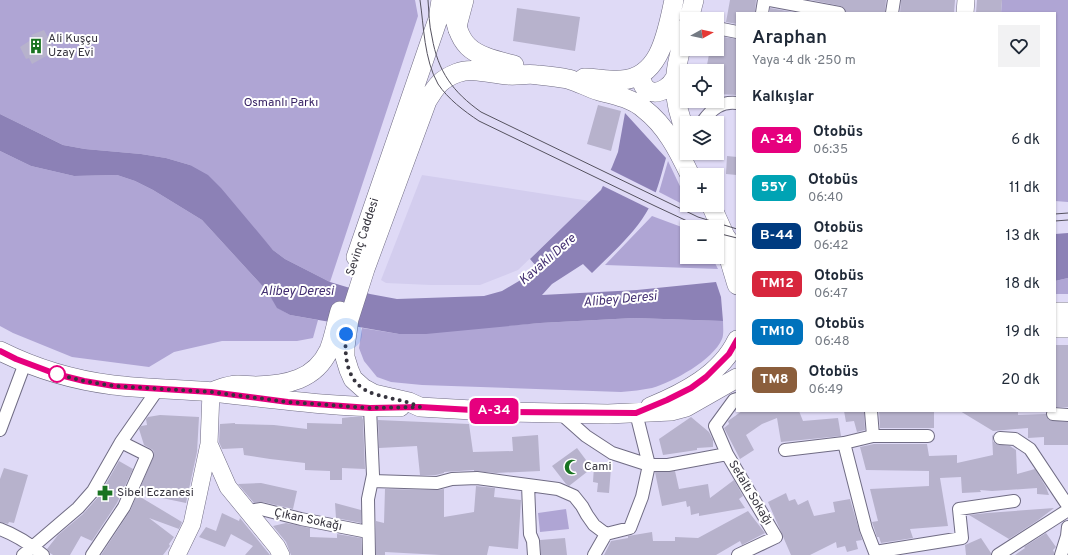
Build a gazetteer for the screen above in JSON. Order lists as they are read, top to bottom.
{
  "streets": {
    "main road": ["Sevinç Caddesi"],
    "street": ["Setaltı Sokağı", "Çıkan Sokağı"]
  },
  "water": ["Kavaklı Dere", "Alibey Deresi"],
  "parks": ["Osmanlı Parkı"],
  "places": {
    "building": ["Ali Kuşçu Uzay Evi"],
    "mosque": ["Cami"],
    "pharmacy": ["Sibel Eczanesi"]
  },
  "lines": ["bus line A-34"],
  "north": "right",
  "page": {
    "on_map": "A-34",
    "map_buttons": ["+", "−"],
    "heading": [
      ["Araphan", "Yaya · 4 dk · 250 m"],
      "Kalkışlar"
    ],
    "list": [
      {
        "mark": "A-34",
        "name": "Otobüs",
        "note": "06:35",
        "value": "6 dk"
      },
      {
        "mark": "55Y",
        "name": "Otobüs",
        "note": "06:40",
        "value": "11 dk"
      },
      {
        "mark": "B-44",
        "name": "Otobüs",
        "note": "06:42",
        "value": "13 dk"
      },
      {
        "mark": "TM12",
        "name": "Otobüs",
        "note": "06:47",
        "value": "18 dk"
      },
      {
        "mark": "TM10",
        "name": "Otobüs",
        "note": "06:48",
        "value": "19 dk"
      },
      {
        "mark": "TM8",
        "name": "Otobüs",
        "note": "06:49",
        "value": "20 dk"
      }
    ]
  }
}
